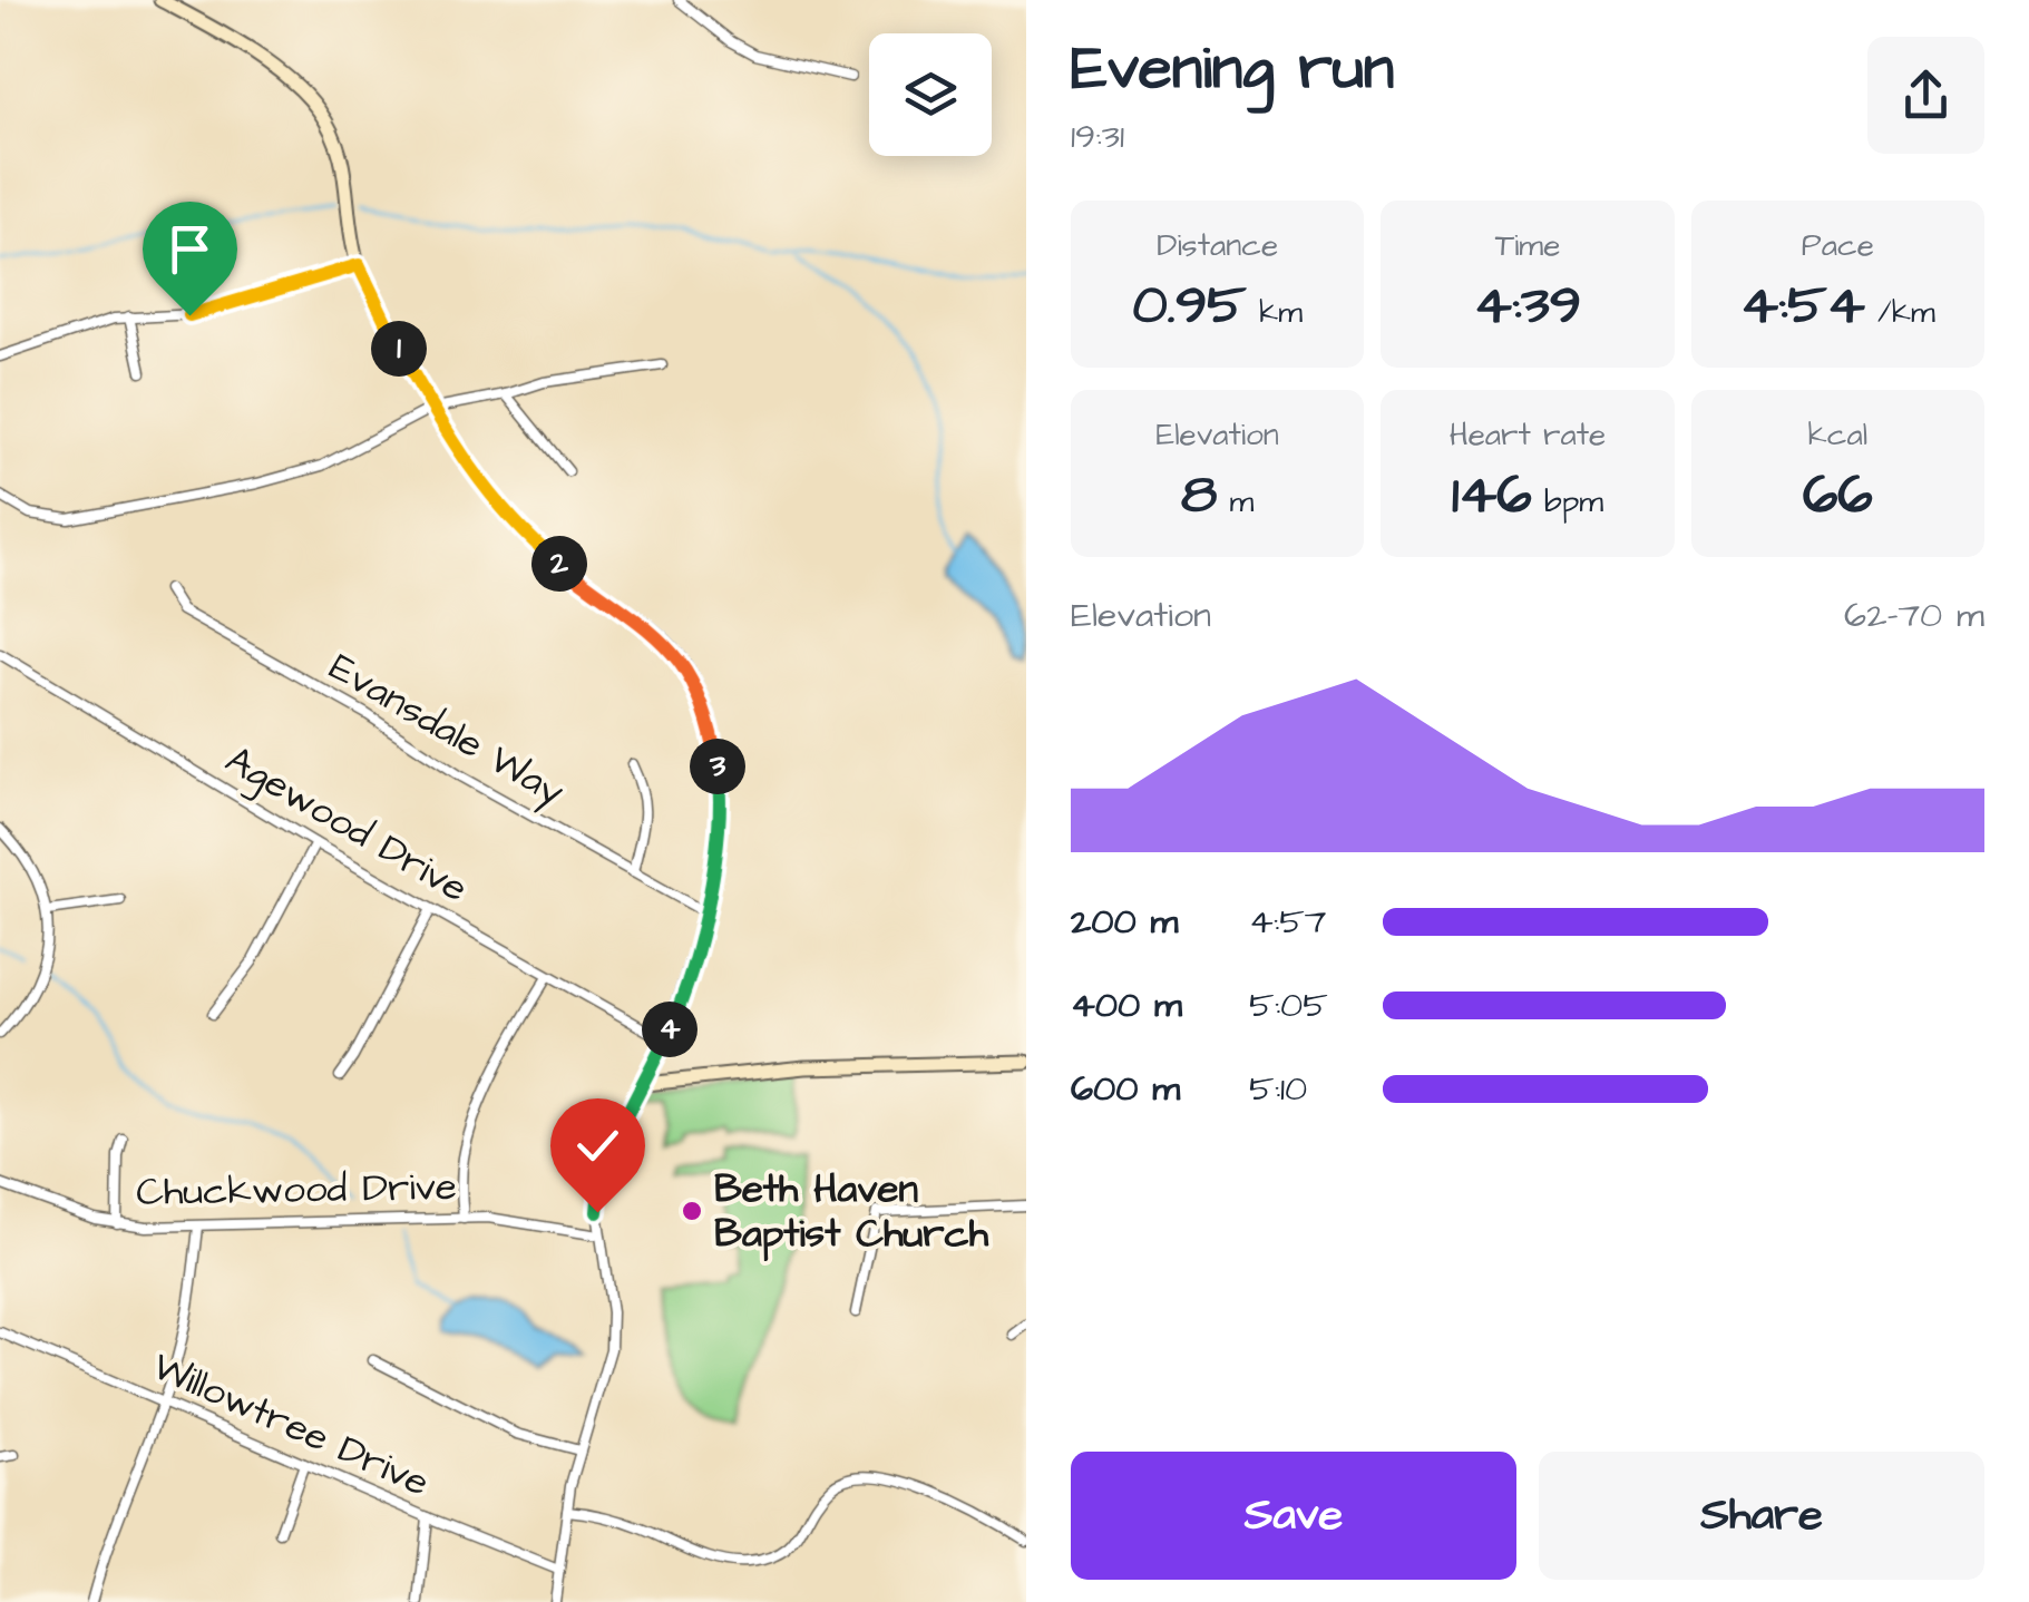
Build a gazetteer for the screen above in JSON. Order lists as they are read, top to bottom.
{
  "streets": {
    "street": [
      "Evansdale Way",
      "Agewood Drive",
      "Chuckwood Drive",
      "Willowtree Drive"
    ]
  },
  "places": ["Beth Haven Baptist Church"],
  "page": {
    "heading": ["Evening run", "19:31"],
    "stats": [
      ["Distance", "0.95 km"],
      ["Time", "4:39"],
      ["Pace", "4:54 /km"],
      ["Elevation", "8 m"],
      ["Heart rate", "146 bpm"],
      ["kcal", "66"]
    ],
    "pins": [
      "1",
      "2",
      "3",
      "4"
    ],
    "chart": ["Elevation", "62–70 m"],
    "list": [
      {
        "name": "200 m",
        "note": "4:57"
      },
      {
        "name": "400 m",
        "note": "5:05"
      },
      {
        "name": "600 m",
        "note": "5:10"
      }
    ],
    "buttons": ["Save", "Share"]
  }
}
